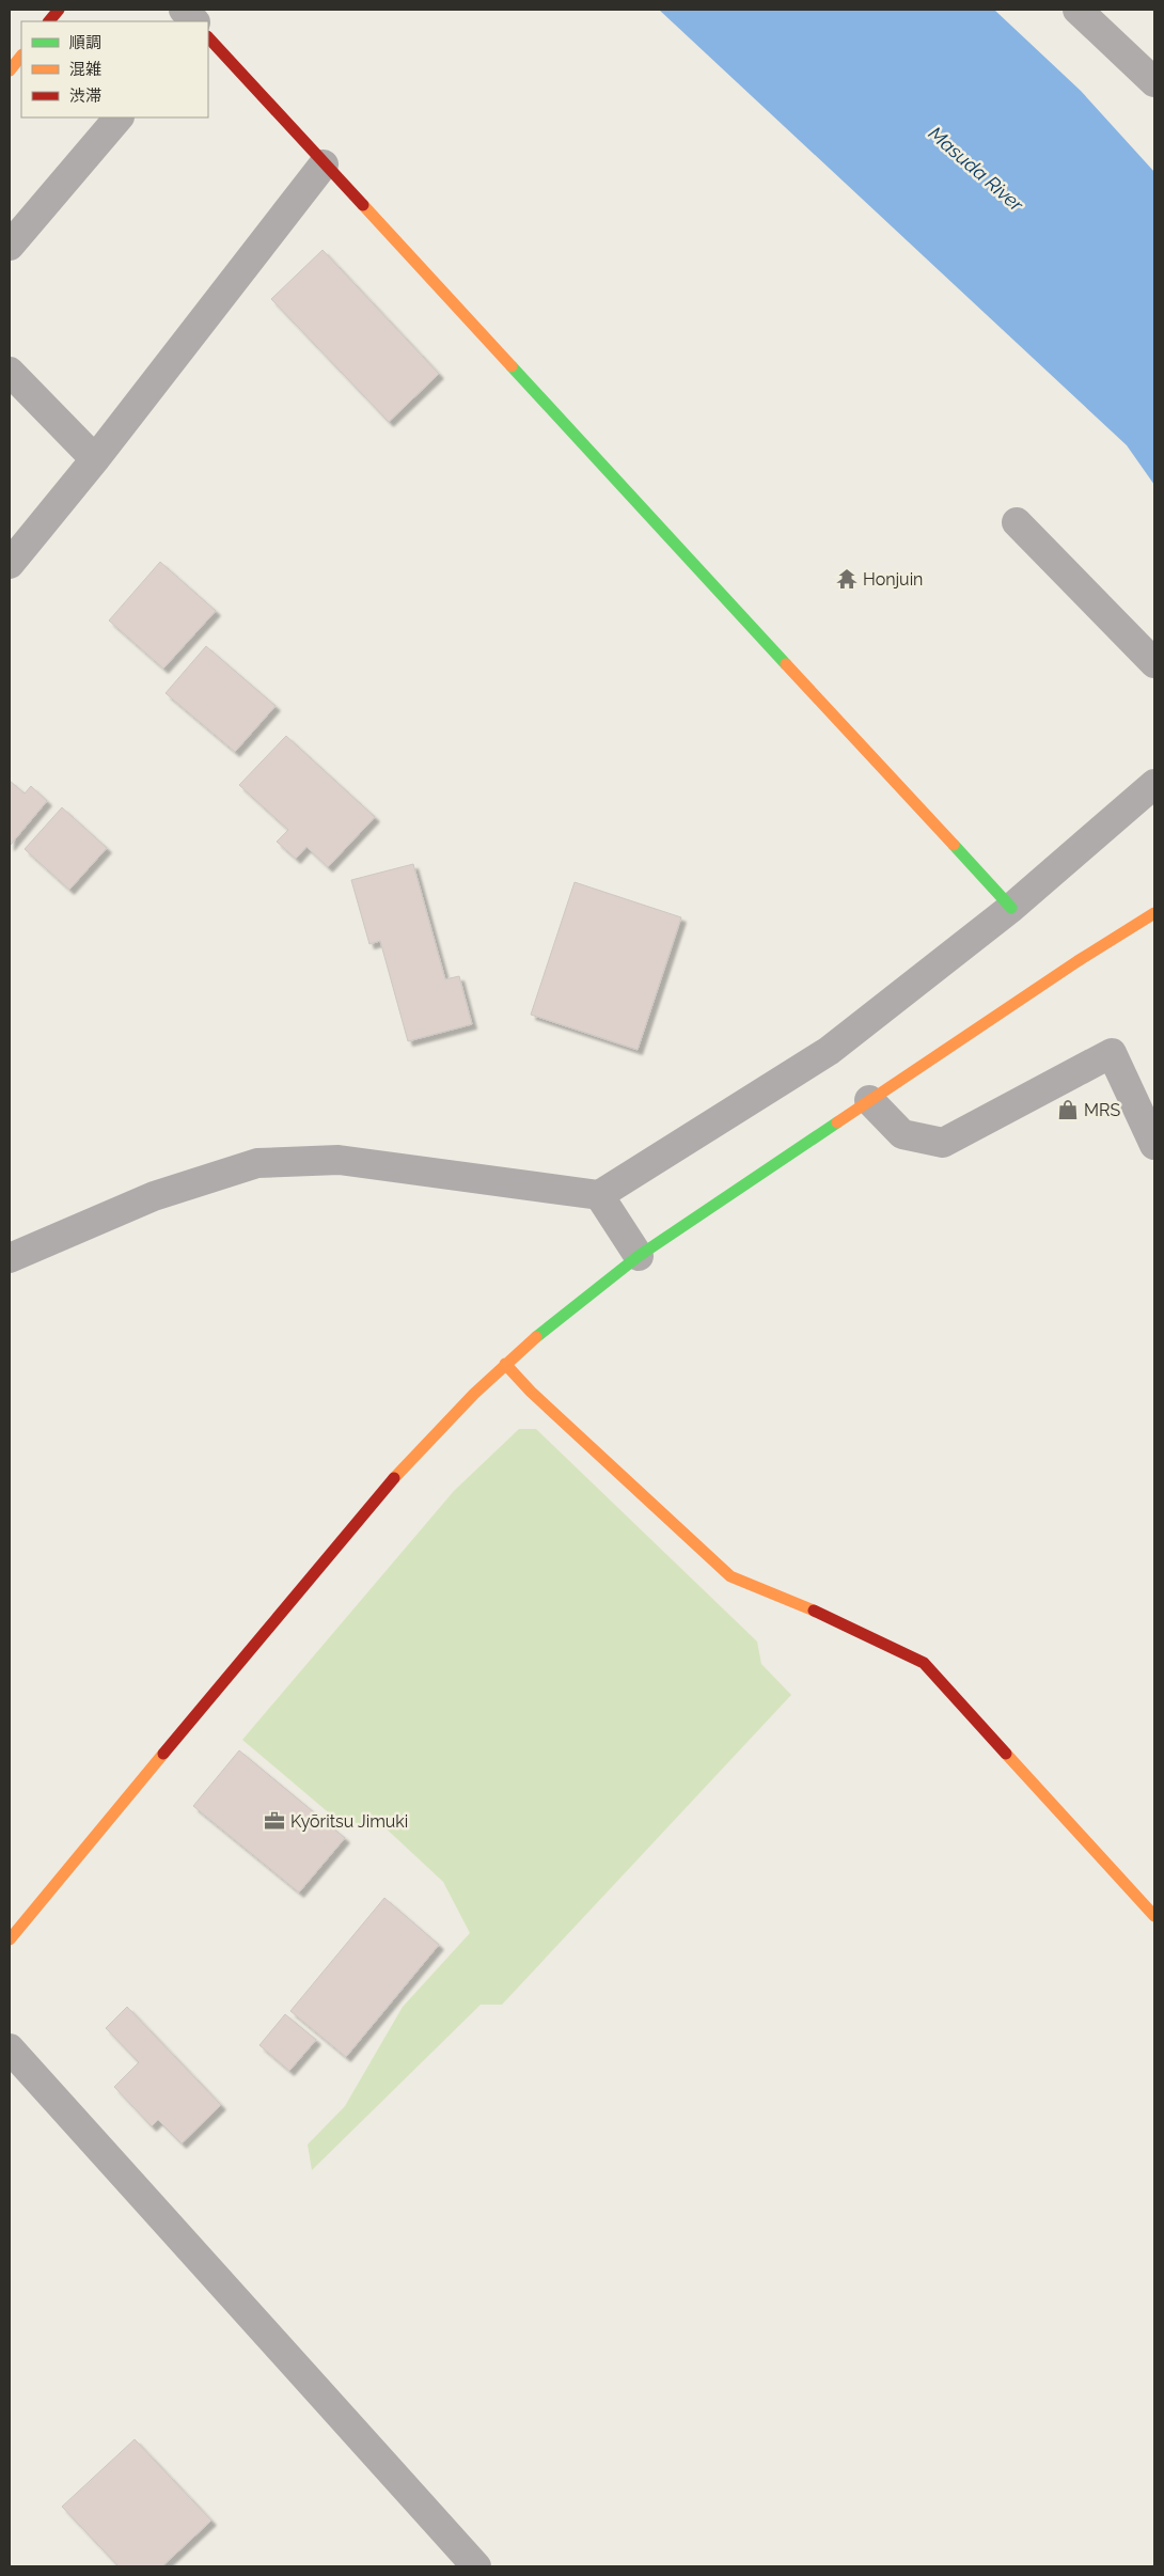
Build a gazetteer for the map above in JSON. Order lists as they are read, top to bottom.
{
  "water": ["Masuda River"],
  "places": {
    "temple": ["Honjuin"],
    "shop": ["MRS"],
    "office": ["Kyōritsu Jimuki"]
  },
  "legend": ["順調", "混雑", "渋滞"]
}
